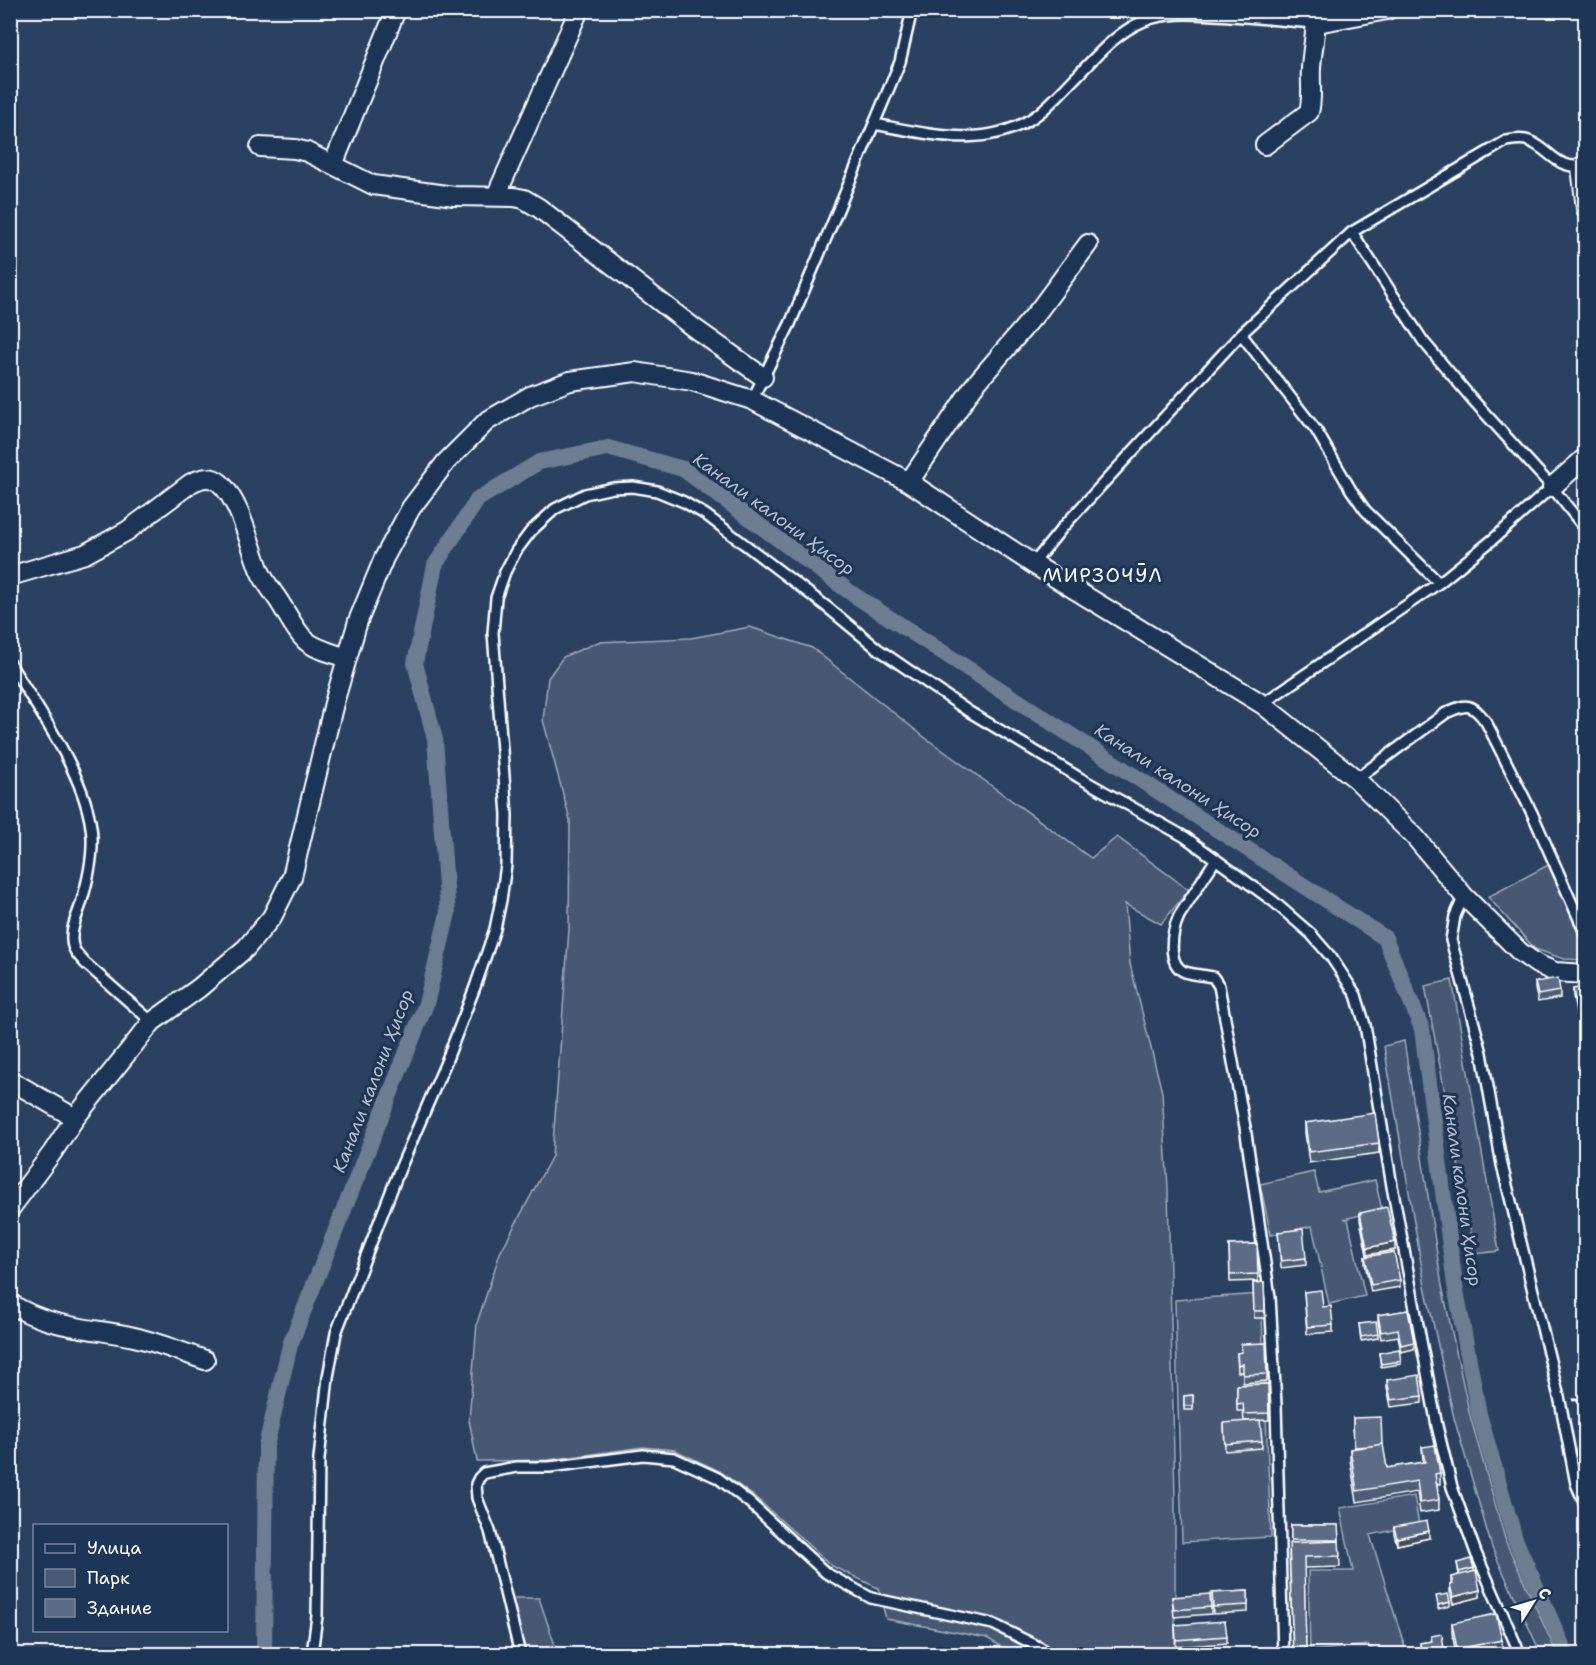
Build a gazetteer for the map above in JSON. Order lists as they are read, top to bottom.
{
  "districts": ["МИРЗОЧӮЛ"],
  "water": ["Канали калони Ҳисор"],
  "legend": ["Улица", "Парк", "Здание"],
  "north": "top right"
}
